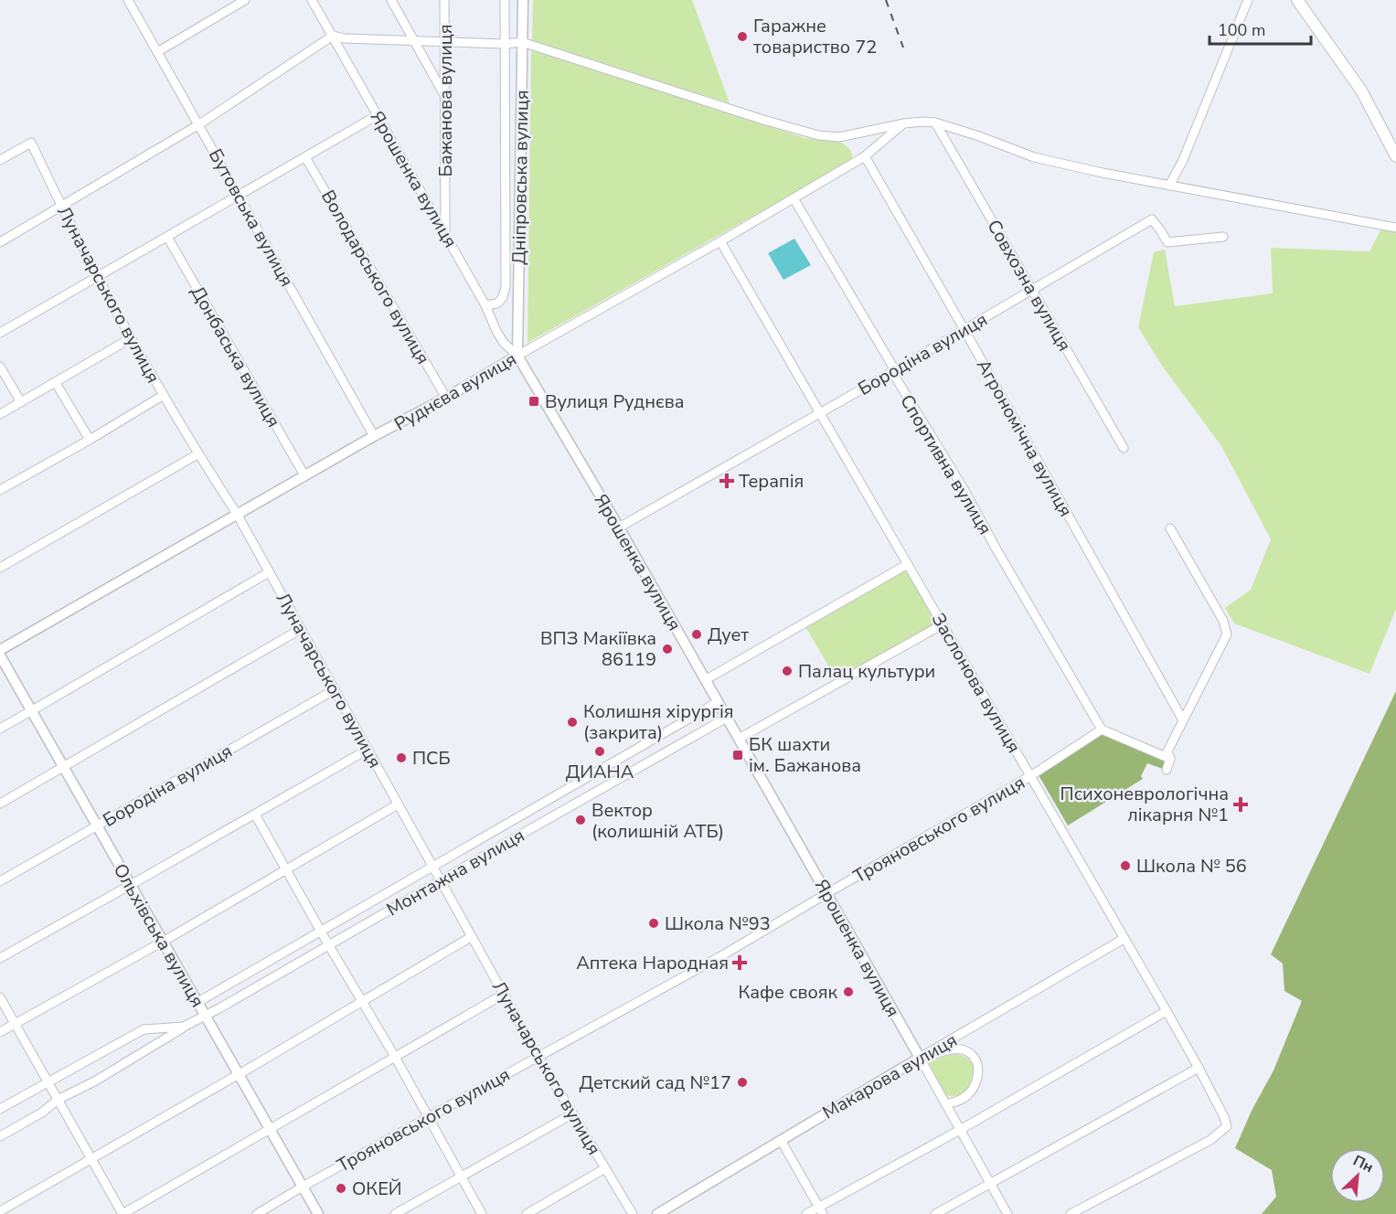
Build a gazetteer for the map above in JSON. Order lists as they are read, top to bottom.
{
  "streets": {
    "street": [
      "Бажанова вулиця",
      "Дніпровська вулиця",
      "Ярошенка вулиця",
      "Бутовська вулиця",
      "Володарського вулиця",
      "Совхозна вулиця",
      "Луначарського вулиця",
      "Бородіна вулиця",
      "Донбаська вулиця",
      "Руднєва вулиця",
      "Агрономічна вулиця",
      "Спортивна вулиця",
      "Заслонова вулиця",
      "Трояновського вулиця",
      "Монтажна вулиця",
      "Ольхівська вулиця",
      "Макарова вулиця"
    ]
  },
  "crossings": [
    ["Бажанова вулиця", "Ярошенка вулиця"],
    ["Дніпровська вулиця", "Ярошенка вулиця"],
    ["Дніпровська вулиця", "Руднєва вулиця"],
    ["Ярошенка вулиця", "Бородіна вулиця"],
    ["Ярошенка вулиця", "Руднєва вулиця"],
    ["Ярошенка вулиця", "Трояновського вулиця"],
    ["Ярошенка вулиця", "Монтажна вулиця"],
    ["Ярошенка вулиця", "Макарова вулиця"],
    ["Бутовська вулиця", "Руднєва вулиця"],
    ["Володарського вулиця", "Руднєва вулиця"],
    ["Совхозна вулиця", "Бородіна вулиця"],
    ["Луначарського вулиця", "Бородіна вулиця"],
    ["Луначарського вулиця", "Руднєва вулиця"],
    ["Луначарського вулиця", "Трояновського вулиця"],
    ["Луначарського вулиця", "Монтажна вулиця"],
    ["Бородіна вулиця", "Агрономічна вулиця"],
    ["Бородіна вулиця", "Спортивна вулиця"],
    ["Бородіна вулиця", "Заслонова вулиця"],
    ["Бородіна вулиця", "Ольхівська вулиця"],
    ["Донбаська вулиця", "Руднєва вулиця"],
    ["Руднєва вулиця", "Агрономічна вулиця"],
    ["Руднєва вулиця", "Спортивна вулиця"],
    ["Руднєва вулиця", "Заслонова вулиця"],
    ["Спортивна вулиця", "Трояновського вулиця"],
    ["Заслонова вулиця", "Трояновського вулиця"],
    ["Заслонова вулиця", "Макарова вулиця"],
    ["Трояновського вулиця", "Ольхівська вулиця"],
    ["Монтажна вулиця", "Ольхівська вулиця"]
  ],
  "places": {
    "other": [
      "Гаражне товариство 72",
      "Дует",
      "ВПЗ Макіївка 86119",
      "Палац культури",
      "Колишня хірургія (закрита)",
      "ДИАНА",
      "ПСБ",
      "Вектор (колишній АТБ)",
      "Школа № 56",
      "Школа №93",
      "Кафе свояк",
      "Детский сад №17",
      "ОКЕЙ"
    ],
    "transit": ["Вулиця Руднєва", "БК шахти ім. Бажанова"],
    "health": ["Терапія", "Психоневрологічна лікарня №1", "Аптека Народная"]
  },
  "scale_bar": "100 m",
  "north": "top right"
}
